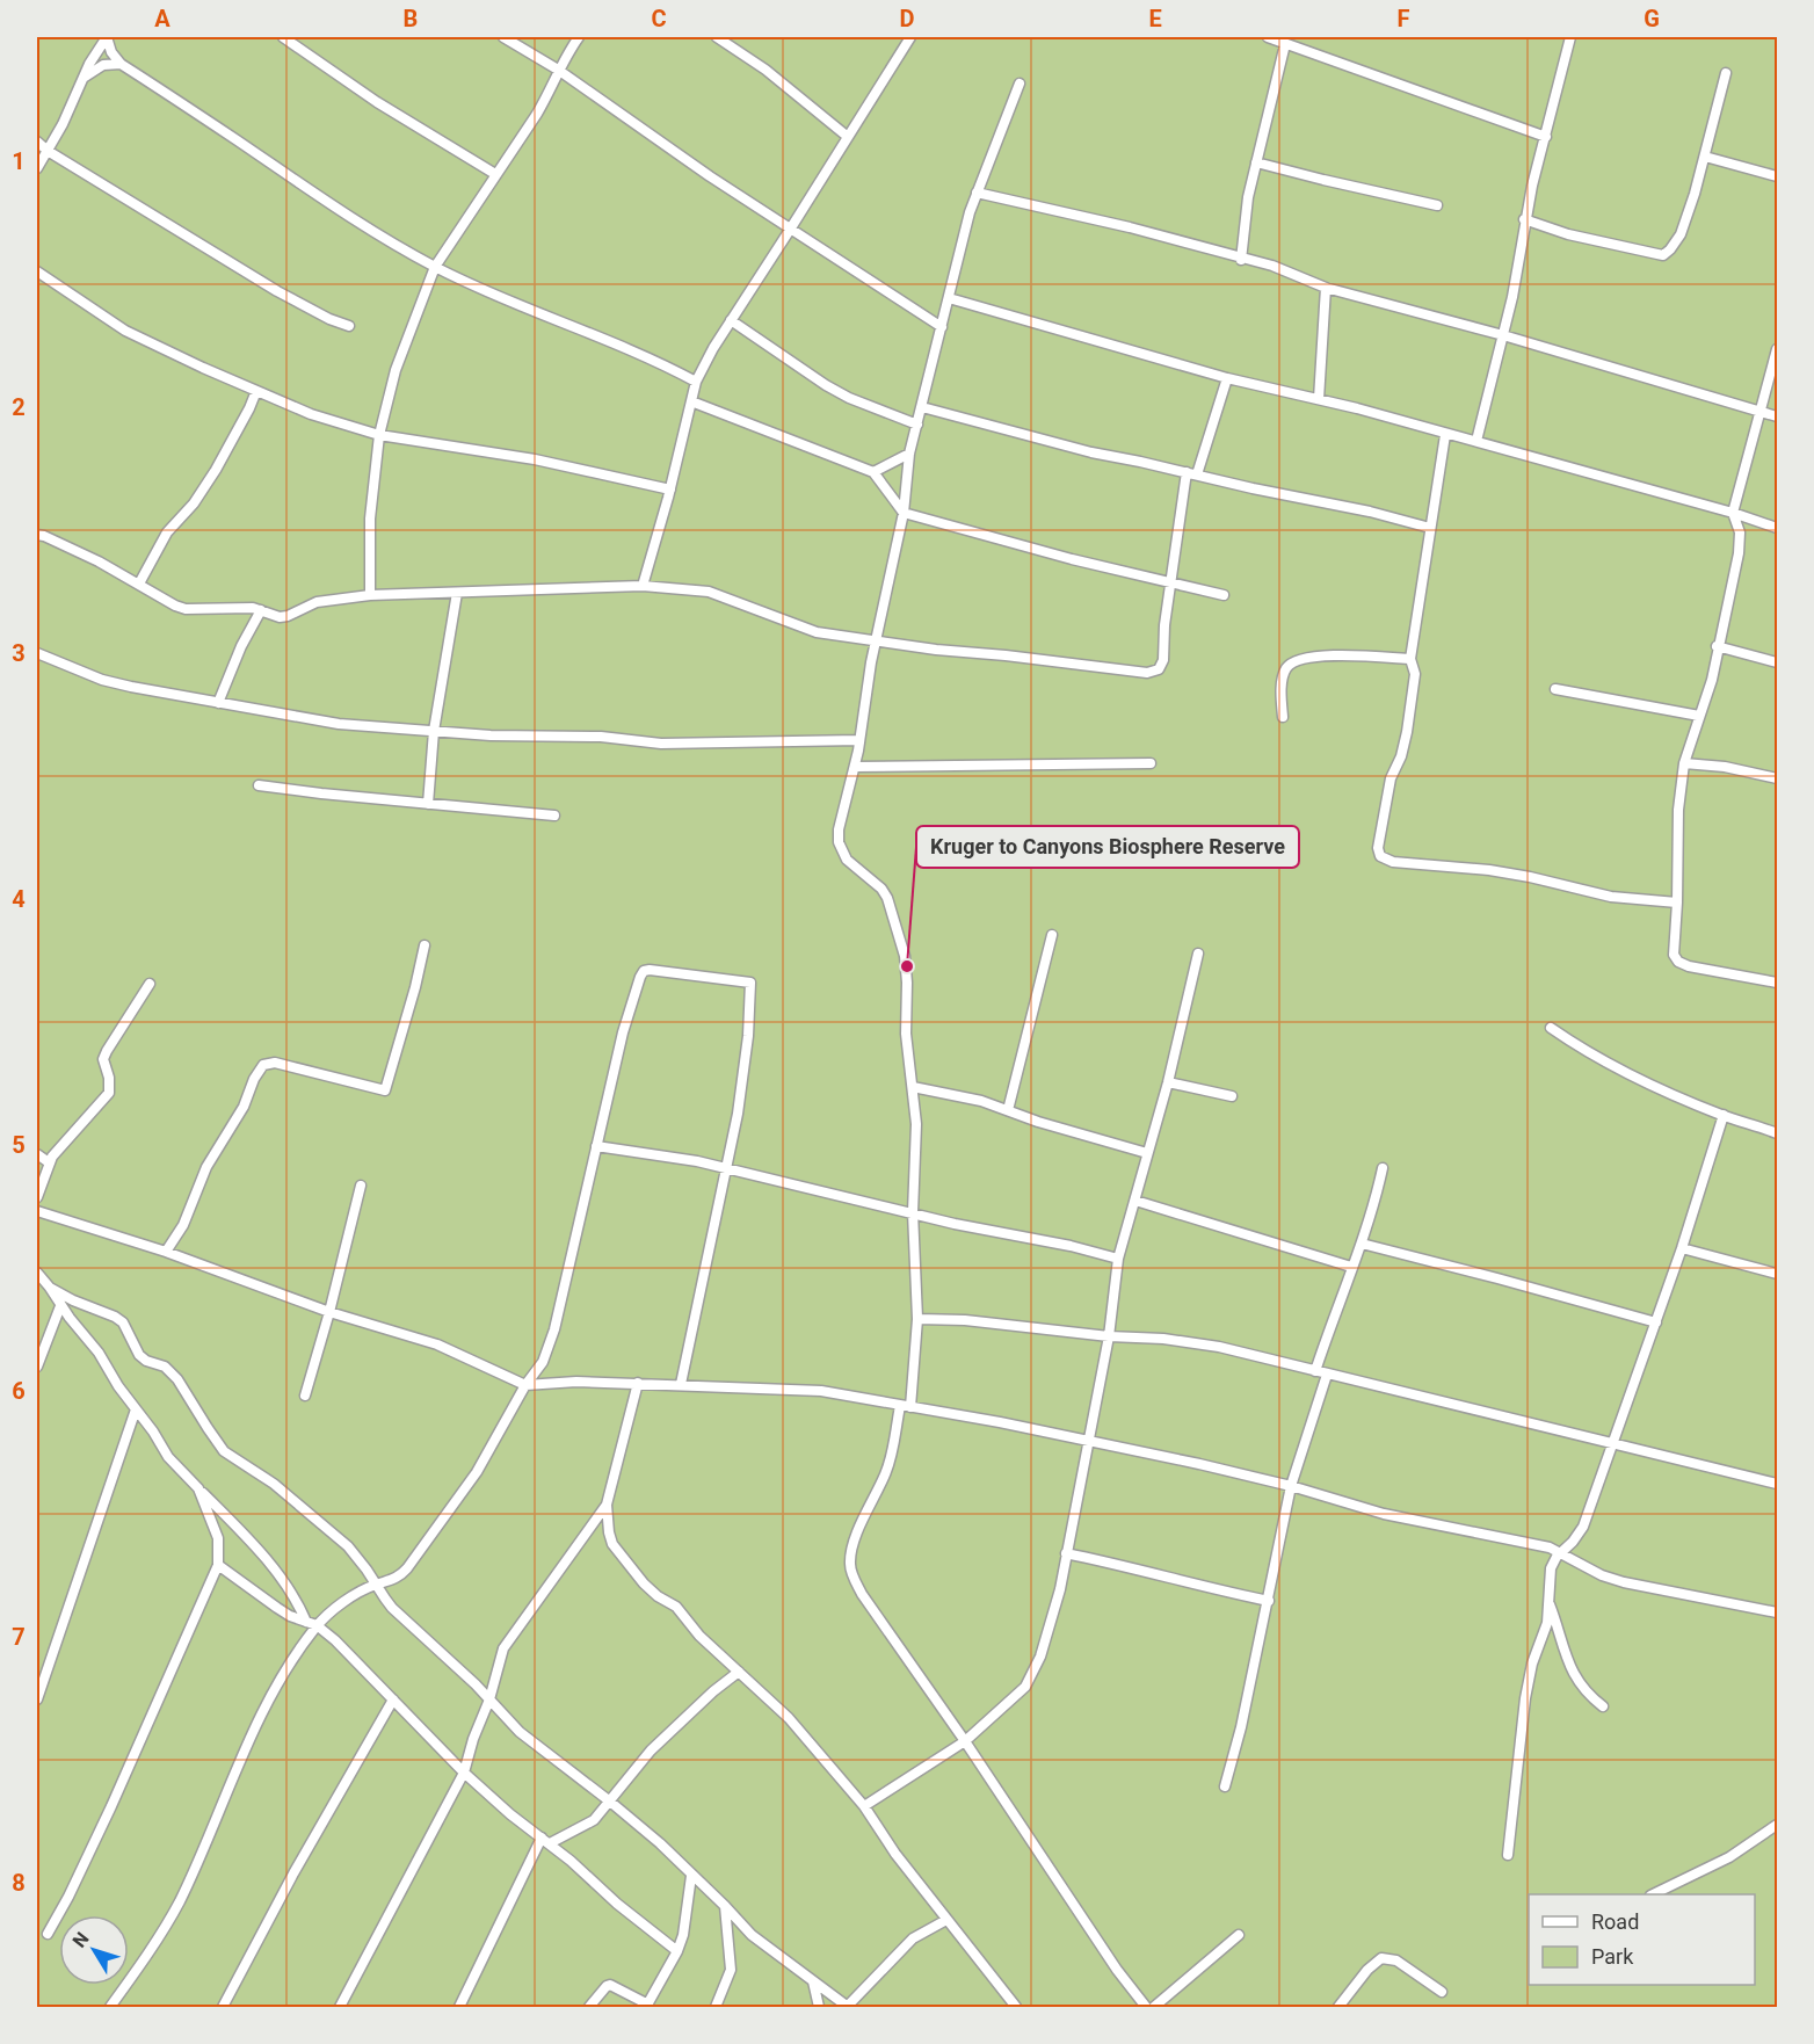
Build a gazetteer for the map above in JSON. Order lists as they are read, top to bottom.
{
  "places": ["Kruger to Canyons Biosphere Reserve"],
  "legend": ["Road", "Park"],
  "north": "top left",
  "grid": {
    "columns": [
      "A",
      "B",
      "C",
      "D",
      "E",
      "F",
      "G"
    ],
    "rows": [
      "1",
      "2",
      "3",
      "4",
      "5",
      "6",
      "7",
      "8"
    ]
  }
}
